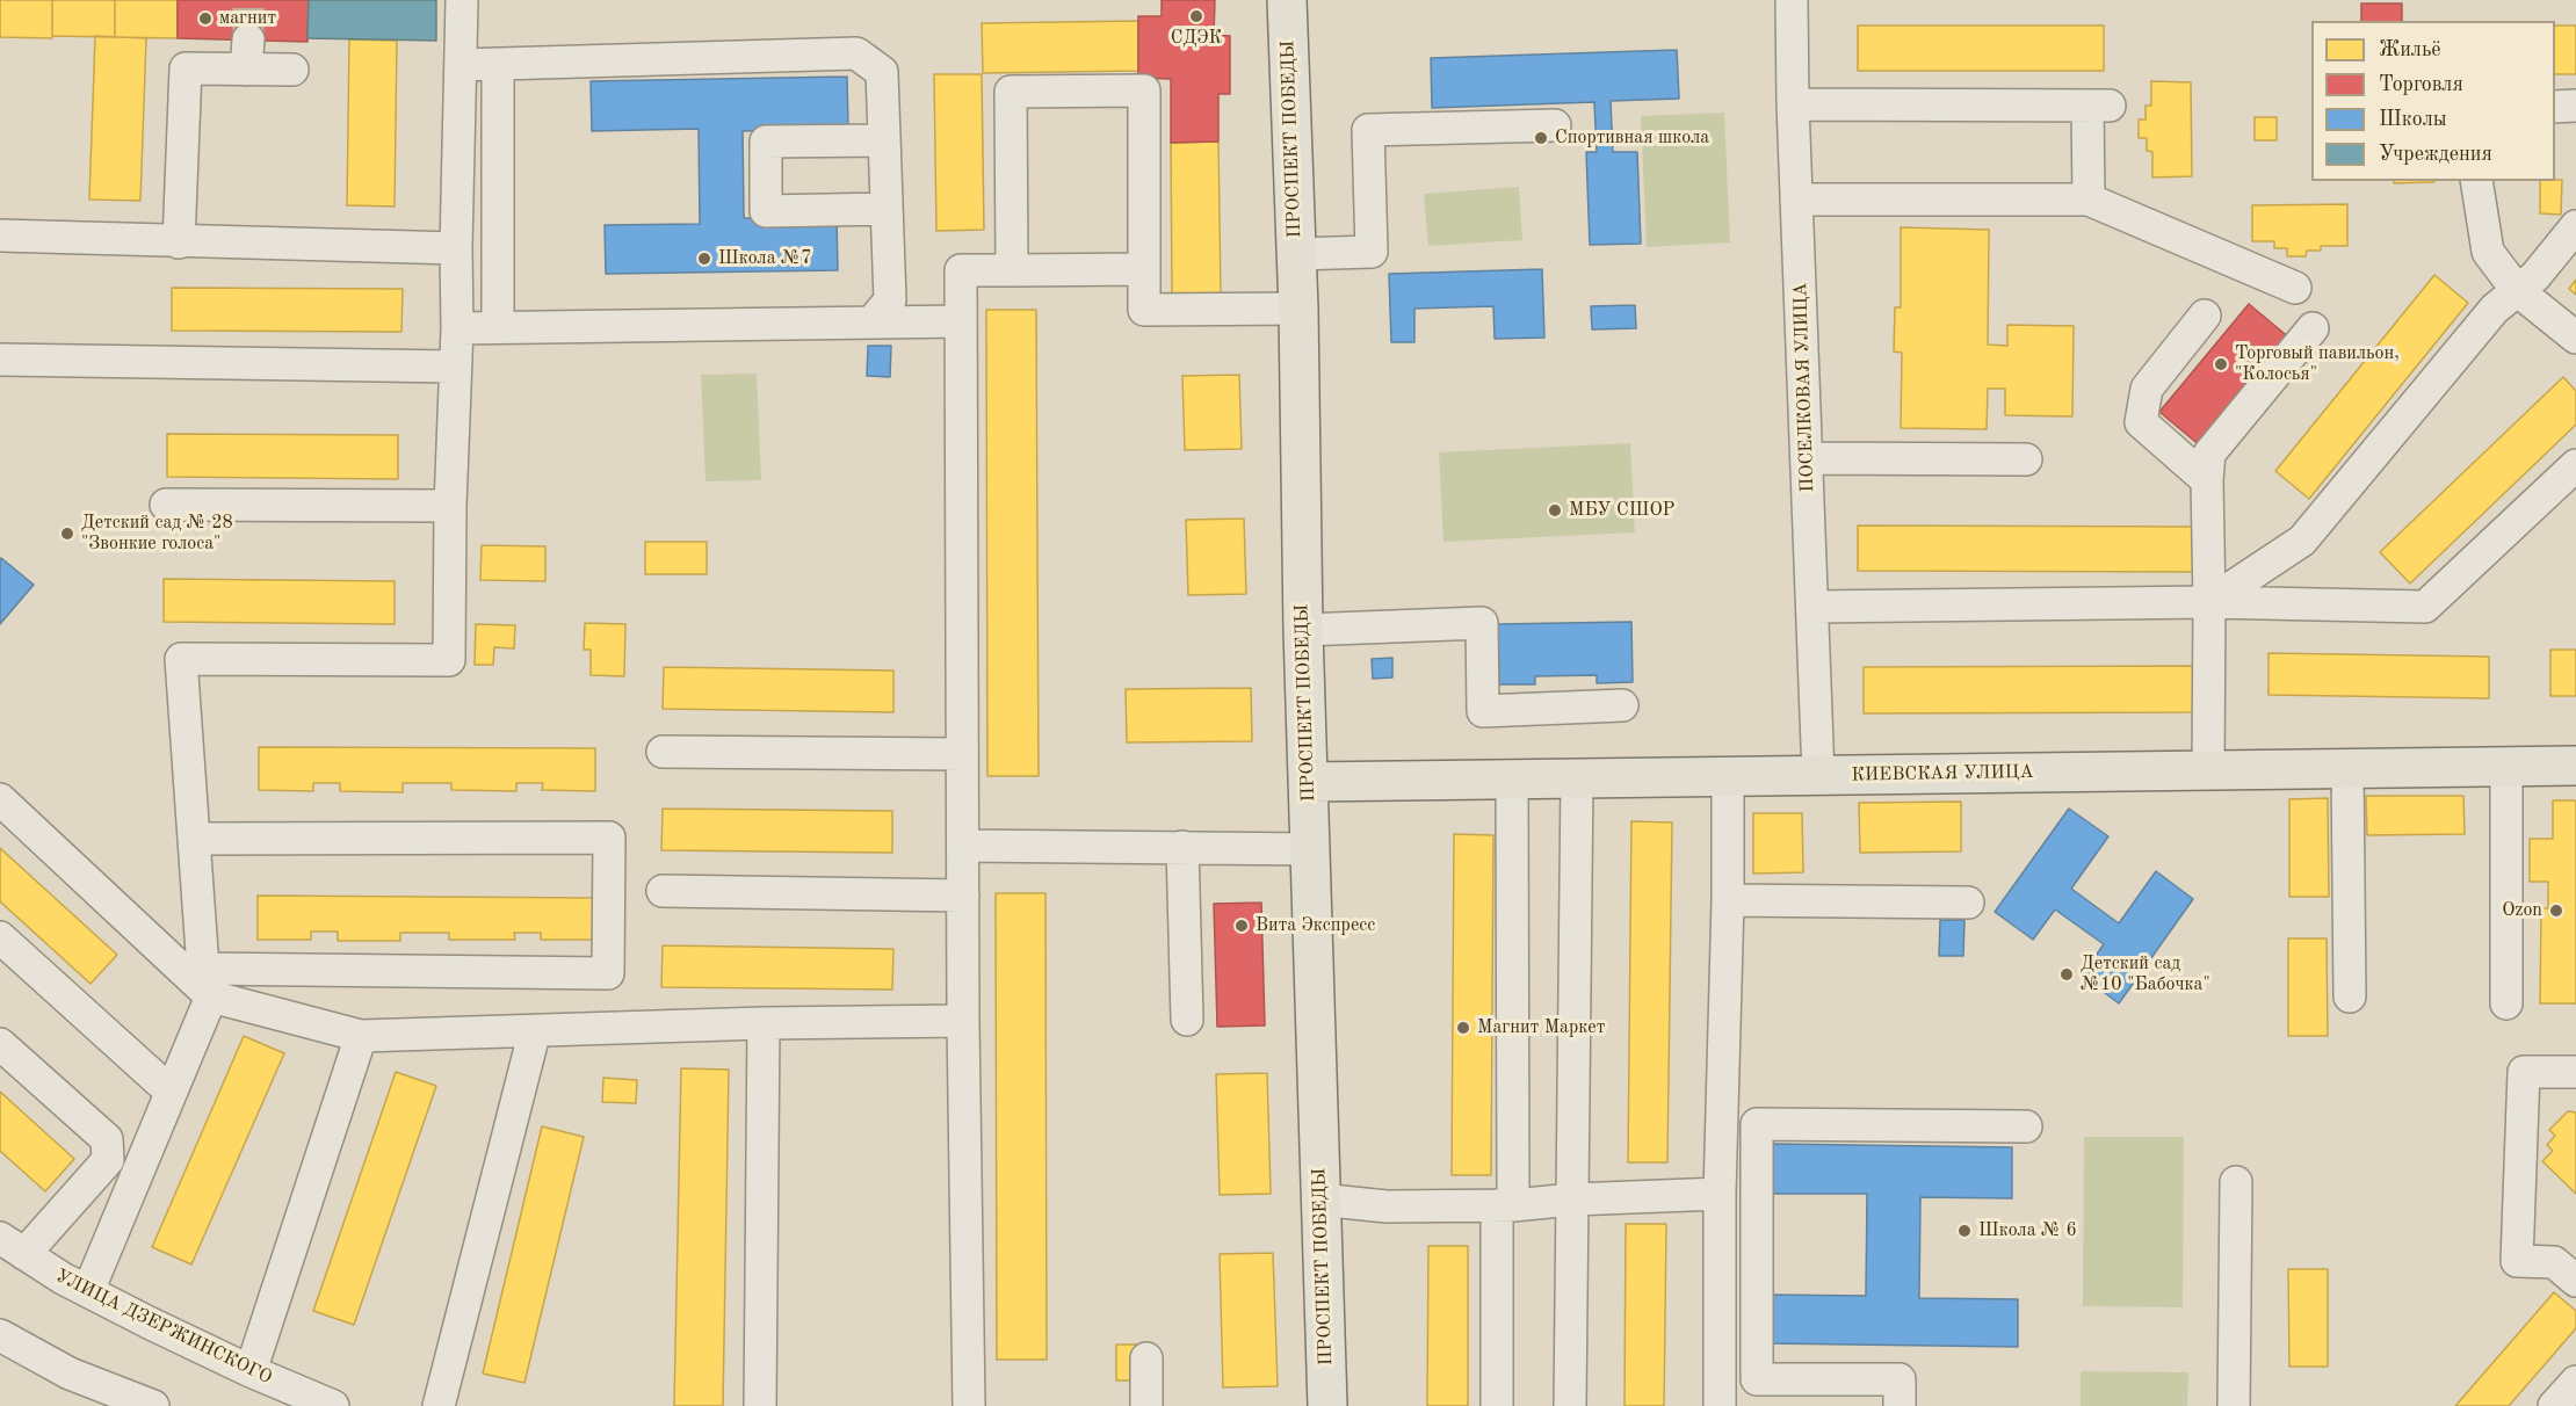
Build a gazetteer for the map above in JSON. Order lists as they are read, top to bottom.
{
  "streets": {
    "main road": ["ПРОСПЕКТ ПОБЕДЫ", "КИЕВСКАЯ УЛИЦА"],
    "street": ["ПОСЕЛКОВАЯ УЛИЦА", "УЛИЦА ДЗЕРЖИНСКОГО"]
  },
  "crossings": [
    ["ПРОСПЕКТ ПОБЕДЫ", "КИЕВСКАЯ УЛИЦА"],
    ["ПОСЕЛКОВАЯ УЛИЦА", "КИЕВСКАЯ УЛИЦА"]
  ],
  "places": [
    "СДЭК",
    "магнит",
    "Спортивная школа",
    "Школа №7",
    "Торговый павильон, \"Колосья\"",
    "МБУ СШОР",
    "Детский сад № 28 \"Звонкие голоса\"",
    "Ozon",
    "Вита Экспресс",
    "Детский сад №10 \"Бабочка\"",
    "Магнит Маркет",
    "Школа № 6"
  ],
  "legend": [
    "Жильё",
    "Торговля",
    "Школы",
    "Учреждения"
  ]
}
